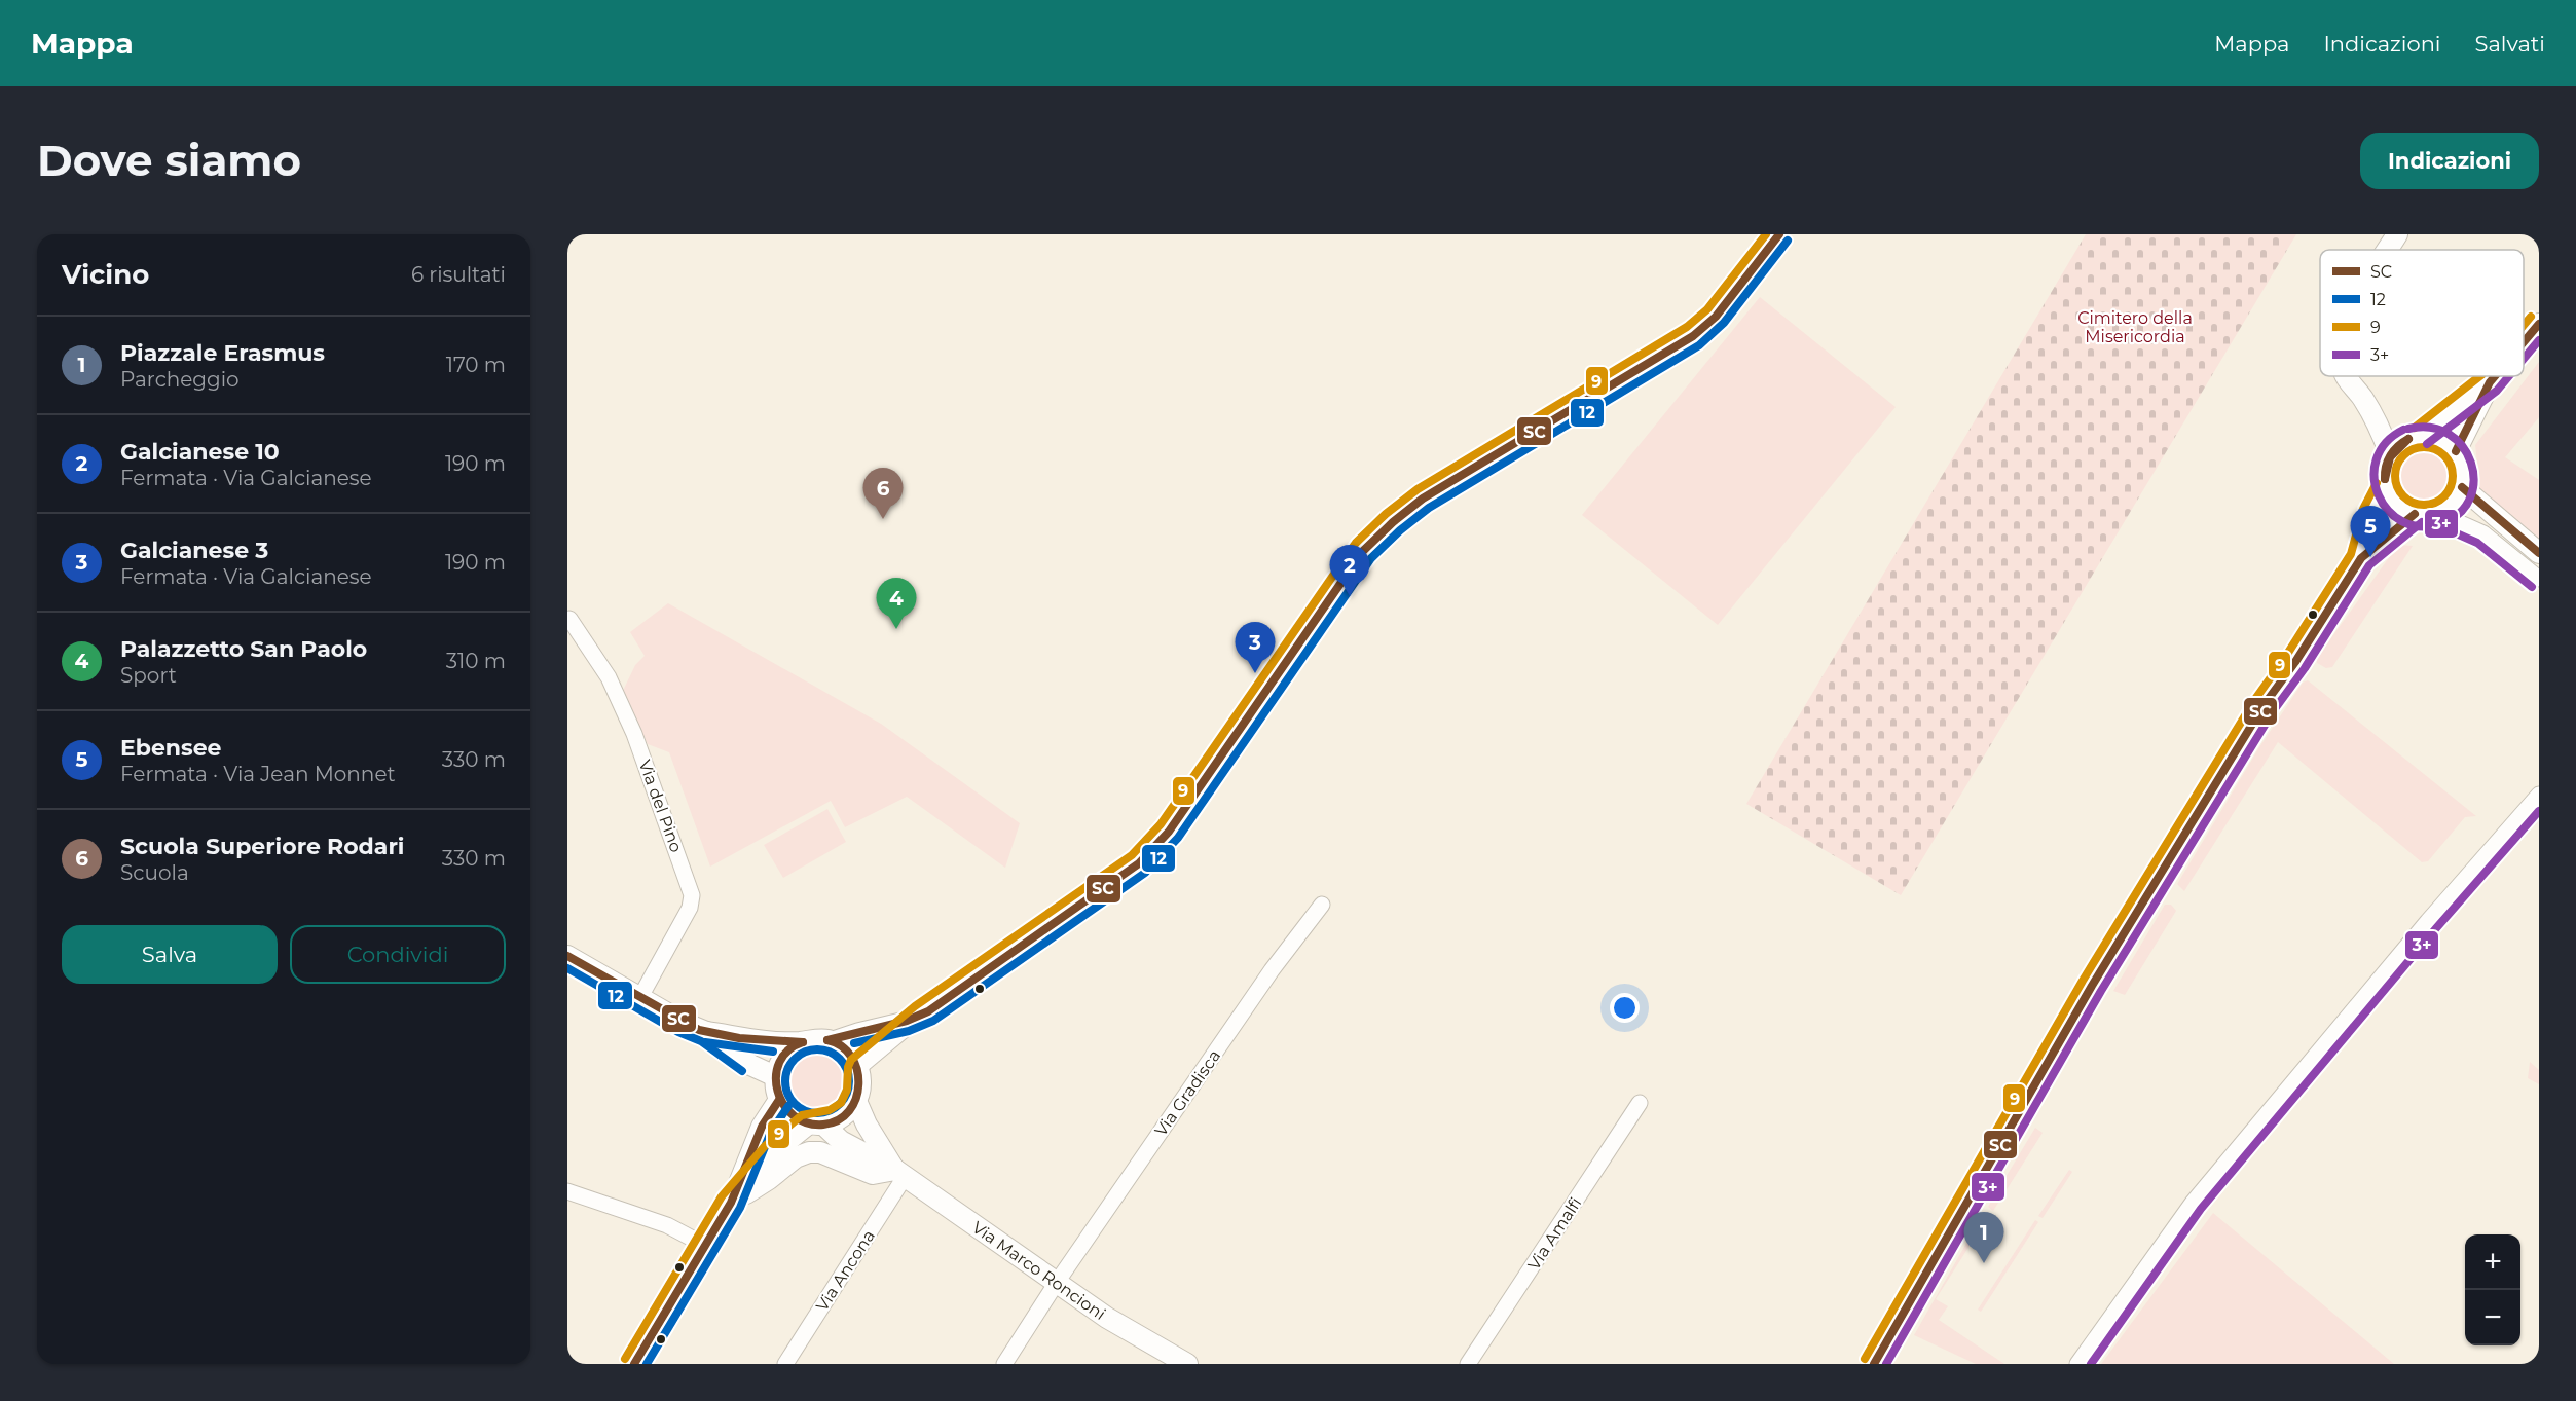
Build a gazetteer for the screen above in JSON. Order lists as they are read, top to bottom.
{
  "streets": {
    "street": [
      "Via del Pino",
      "Via Gradisca",
      "Via Amalfi",
      "Via Ancona",
      "Via Marco Roncioni"
    ]
  },
  "crossings": [
    ["Via Gradisca", "Via Marco Roncioni"],
    ["Via Ancona", "Via Marco Roncioni"]
  ],
  "parks": ["Cimitero della Misericordia"],
  "lines": [
    "transit line SC",
    "transit line 9",
    "transit line 12",
    "transit line 3+"
  ],
  "legend": [
    "SC",
    "12",
    "9",
    "3+"
  ],
  "page": {
    "header": "Mappa",
    "nav": ["Mappa", "Indicazioni", "Salvati"],
    "buttons": [
      "Indicazioni",
      ["Salva", "Condividi"]
    ],
    "title": "Dove siamo",
    "heading": ["Vicino", "6 risultati"],
    "list": [
      {
        "mark": "1",
        "name": "Piazzale Erasmus",
        "note": "Parcheggio",
        "value": "170 m"
      },
      {
        "mark": "2",
        "name": "Galcianese 10",
        "note": "Fermata · Via Galcianese",
        "value": "190 m"
      },
      {
        "mark": "3",
        "name": "Galcianese 3",
        "note": "Fermata · Via Galcianese",
        "value": "190 m"
      },
      {
        "mark": "4",
        "name": "Palazzetto San Paolo",
        "note": "Sport",
        "value": "310 m"
      },
      {
        "mark": "5",
        "name": "Ebensee",
        "note": "Fermata · Via Jean Monnet",
        "value": "330 m"
      },
      {
        "mark": "6",
        "name": "Scuola Superiore Rodari",
        "note": "Scuola",
        "value": "330 m"
      }
    ],
    "pins": [
      "6",
      "5",
      "2",
      "4",
      "3",
      "1"
    ],
    "map_buttons": ["+", "−"]
  }
}
